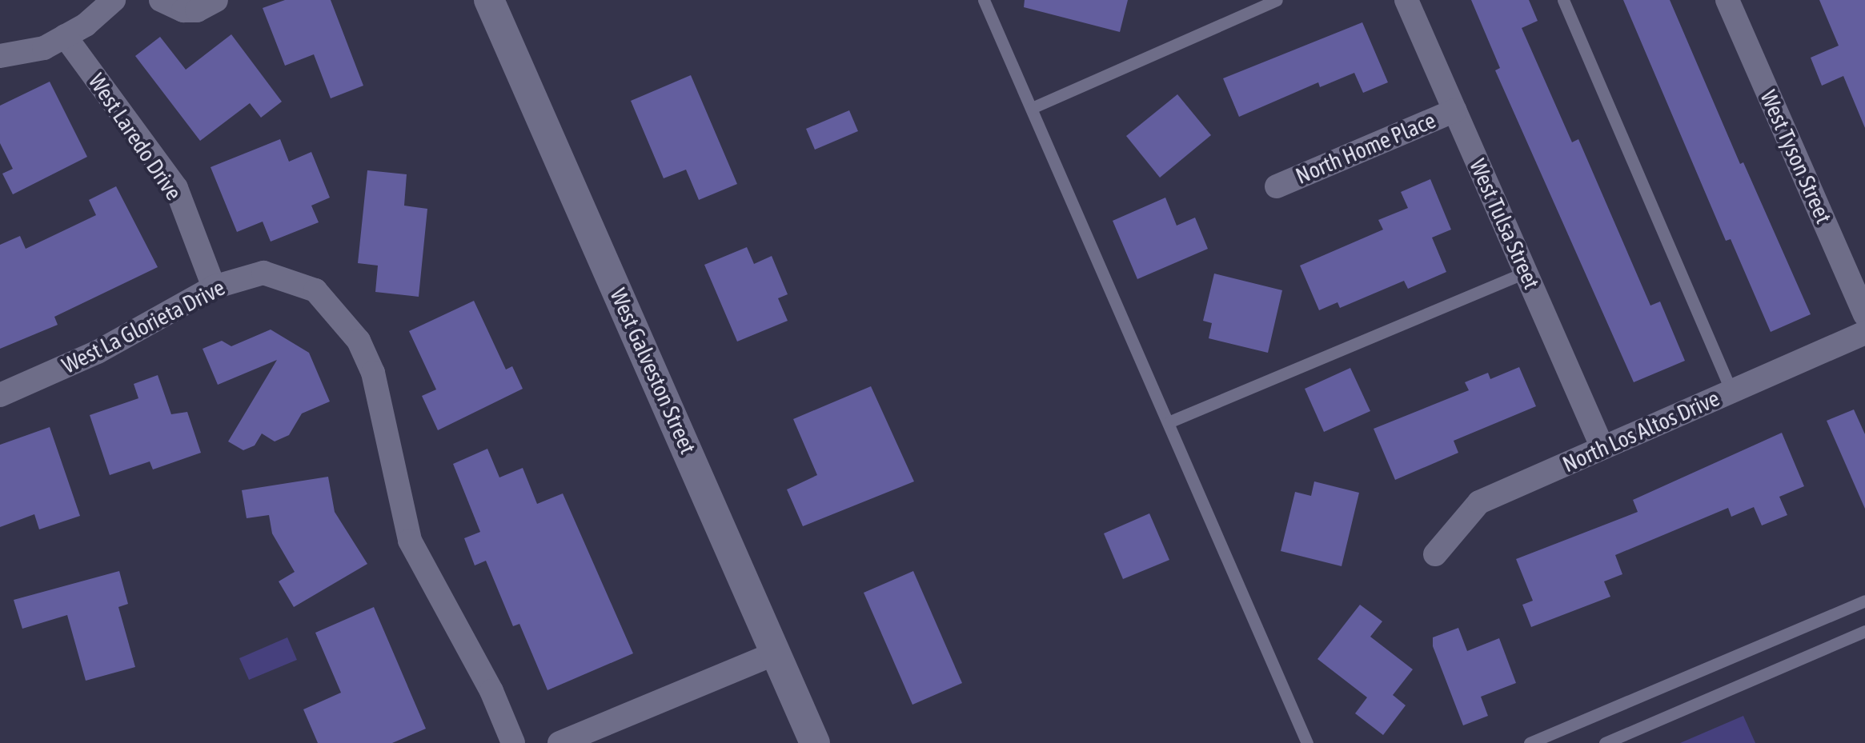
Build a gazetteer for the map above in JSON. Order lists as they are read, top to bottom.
{
  "streets": {
    "street": [
      "West Laredo Drive",
      "North Home Place",
      "West Tyson Street",
      "West Tulsa Street",
      "West La Glorieta Drive",
      "West Galveston Street",
      "North Los Altos Drive"
    ]
  },
  "crossings": [
    ["West Laredo Drive", "West La Glorieta Drive"],
    ["North Home Place", "West Tulsa Street"],
    ["West Tulsa Street", "North Los Altos Drive"]
  ]
}
